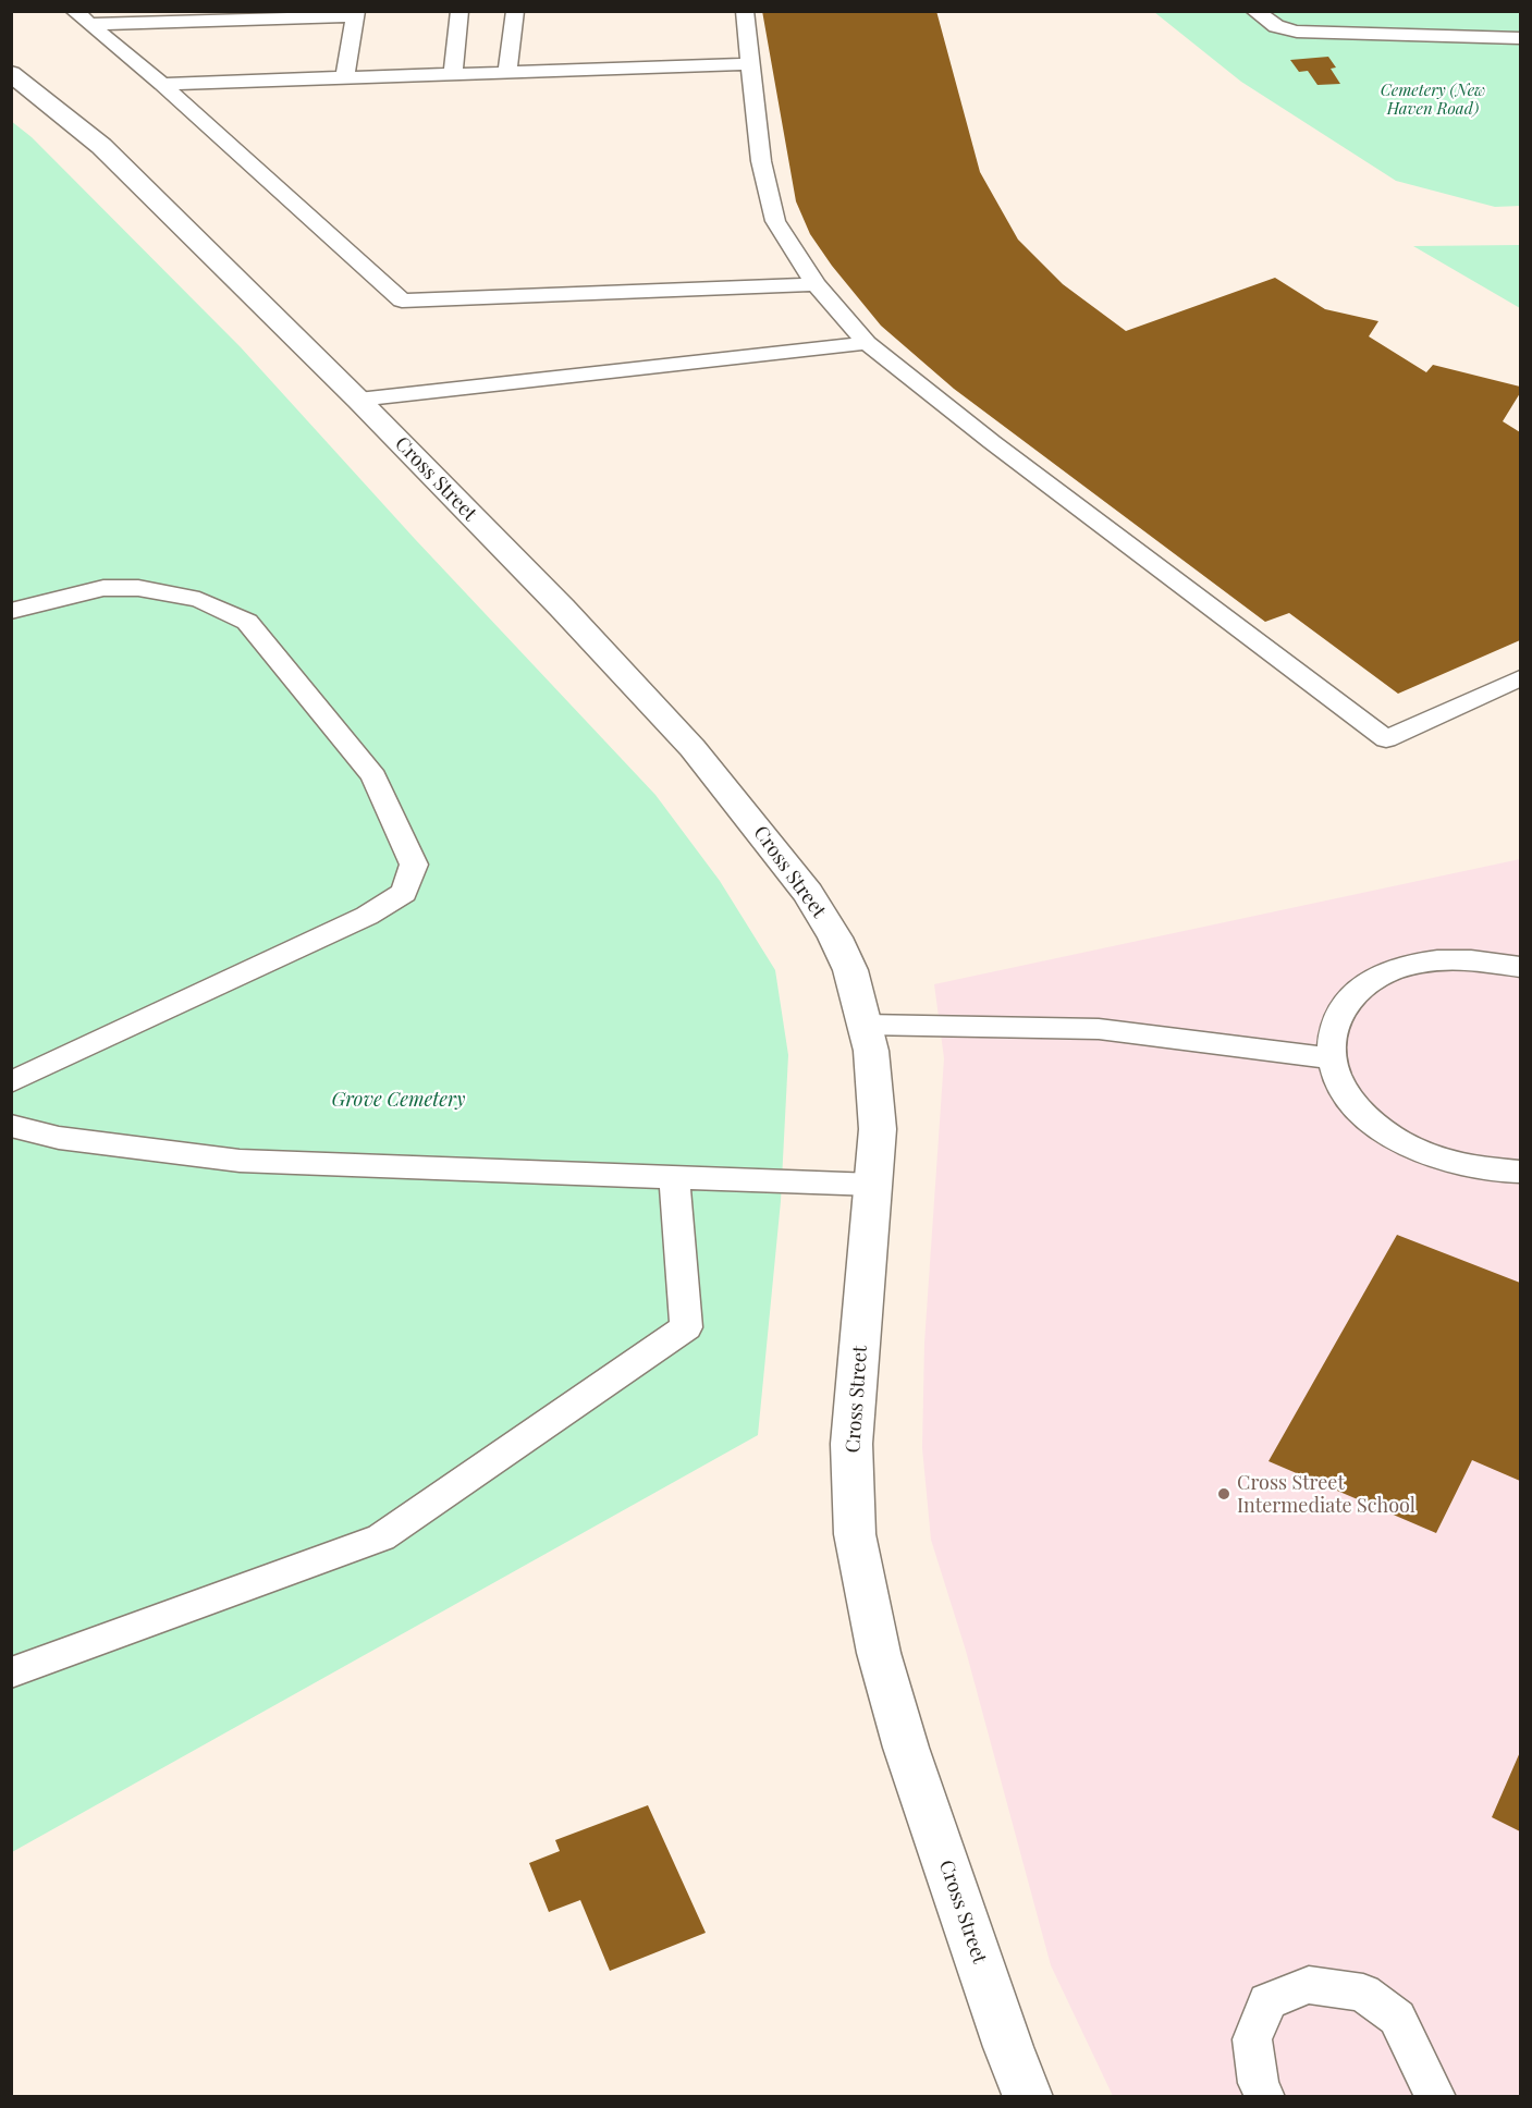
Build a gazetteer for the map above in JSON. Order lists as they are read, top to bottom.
{
  "streets": {
    "street": ["Cross Street"]
  },
  "parks": ["Cemetery (New Haven Road)", "Grove Cemetery"],
  "places": ["Cross Street Intermediate School"]
}
